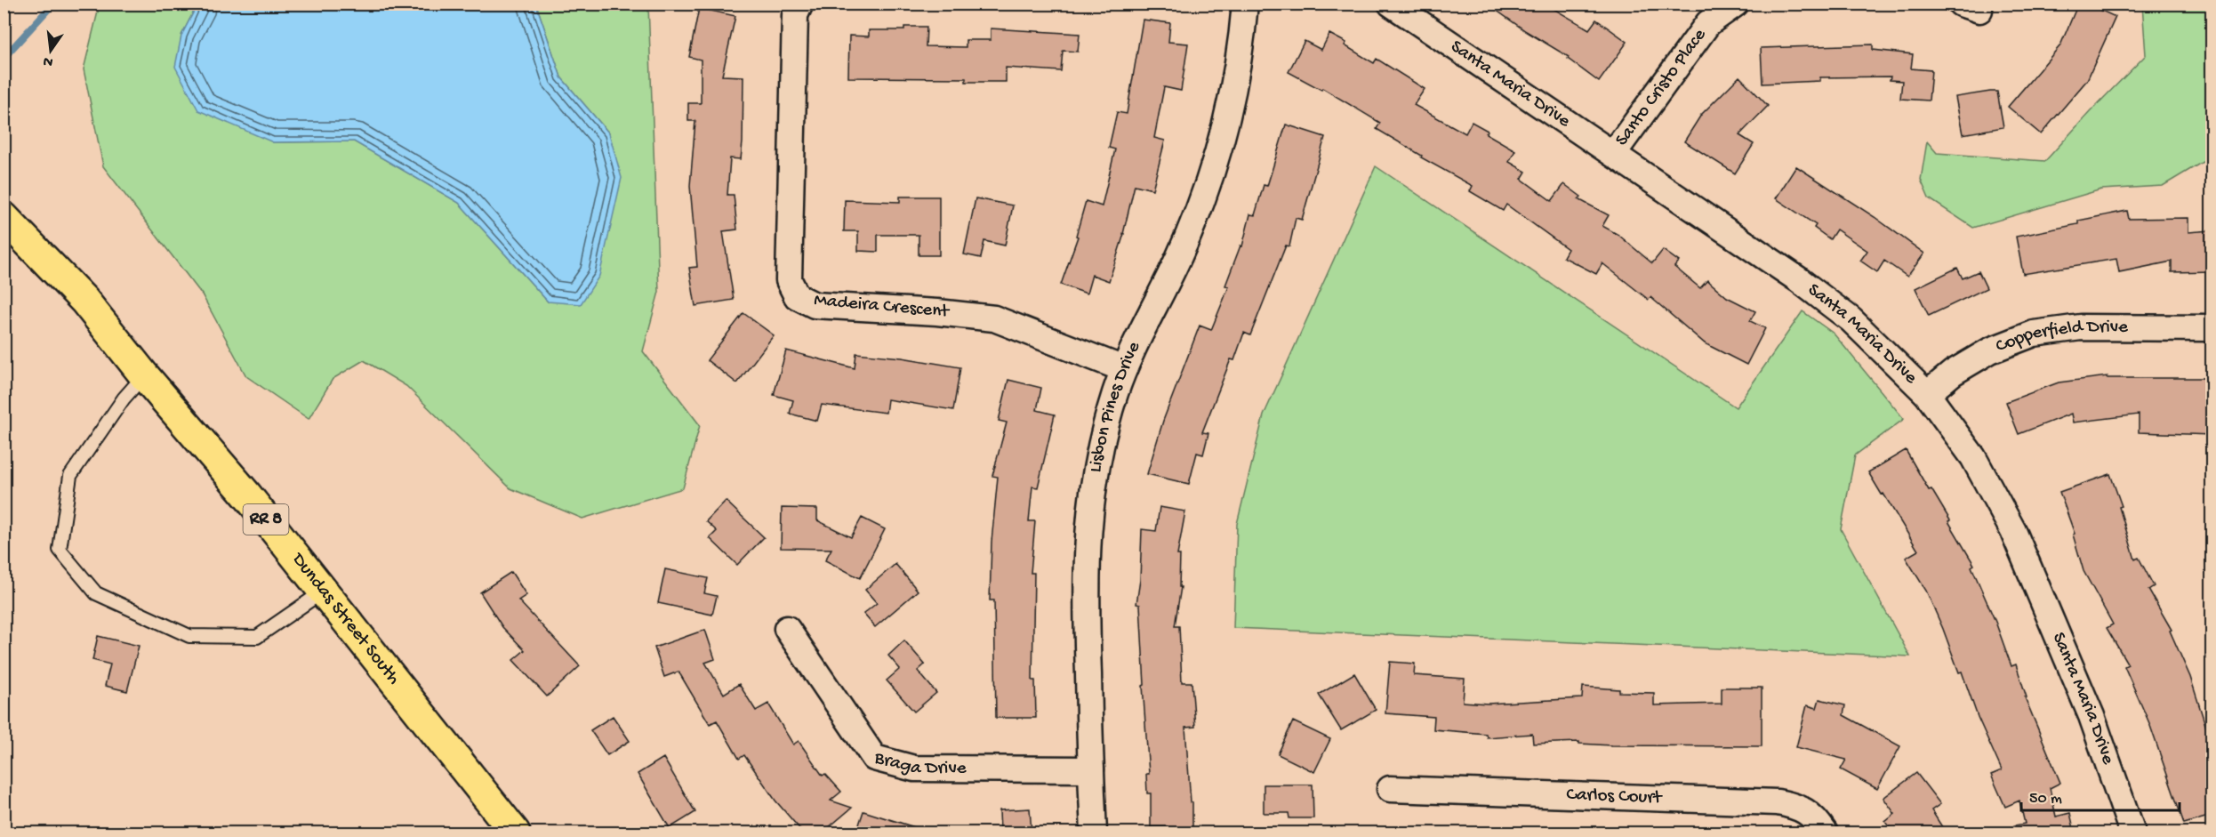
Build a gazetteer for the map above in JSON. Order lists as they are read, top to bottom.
{
  "streets": {
    "main road": ["RR 8", "Dundas Street South"],
    "street": [
      "Santa Maria Drive",
      "Santo Cristo Place",
      "Madeira Crescent",
      "Copperfield Drive",
      "Lisbon Pines Drive",
      "Braga Drive",
      "Carlos Court"
    ]
  },
  "crossings": [
    ["Santa Maria Drive", "Santo Cristo Place"],
    ["Santa Maria Drive", "Copperfield Drive"],
    ["Madeira Crescent", "Lisbon Pines Drive"],
    ["Lisbon Pines Drive", "Braga Drive"]
  ],
  "scale_bar": "50 m",
  "north": "bottom"
}
